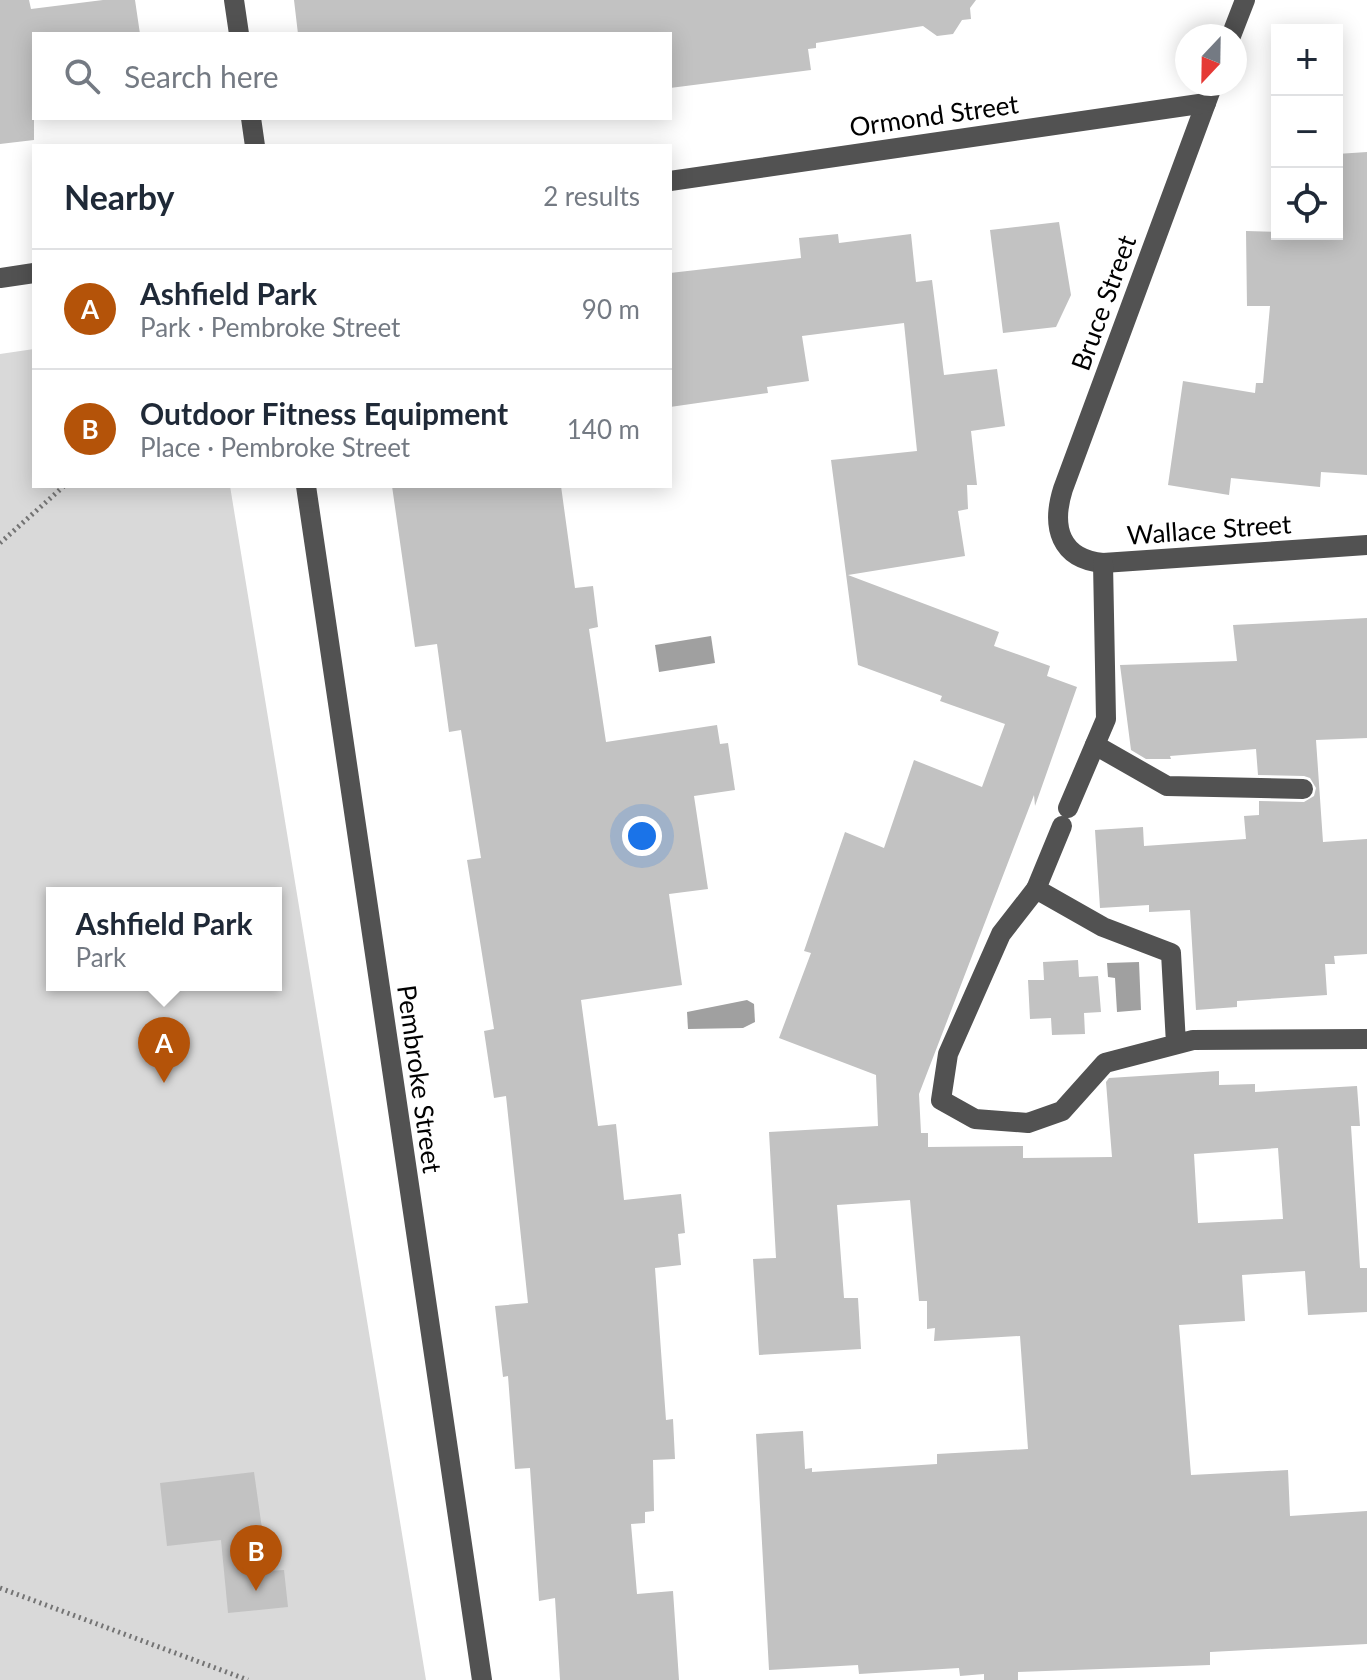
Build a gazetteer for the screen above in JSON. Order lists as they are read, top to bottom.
{
  "streets": {
    "street": [
      "Ormond Street",
      "Bruce Street",
      "Wallace Street",
      "Pembroke Street"
    ]
  },
  "crossings": [
    ["Bruce Street", "Wallace Street"]
  ],
  "north": "bottom",
  "page": {
    "map_buttons": ["+", "−"],
    "search": "Search here",
    "heading": ["Nearby", "2 results"],
    "list": [
      {
        "mark": "A",
        "name": "Ashfield Park",
        "note": "Park · Pembroke Street",
        "value": "90 m"
      },
      {
        "mark": "B",
        "name": "Outdoor Fitness Equipment",
        "note": "Place · Pembroke Street",
        "value": "140 m"
      }
    ],
    "popup": ["Ashfield Park", "Park"],
    "pins": ["A", "B"]
  }
}
